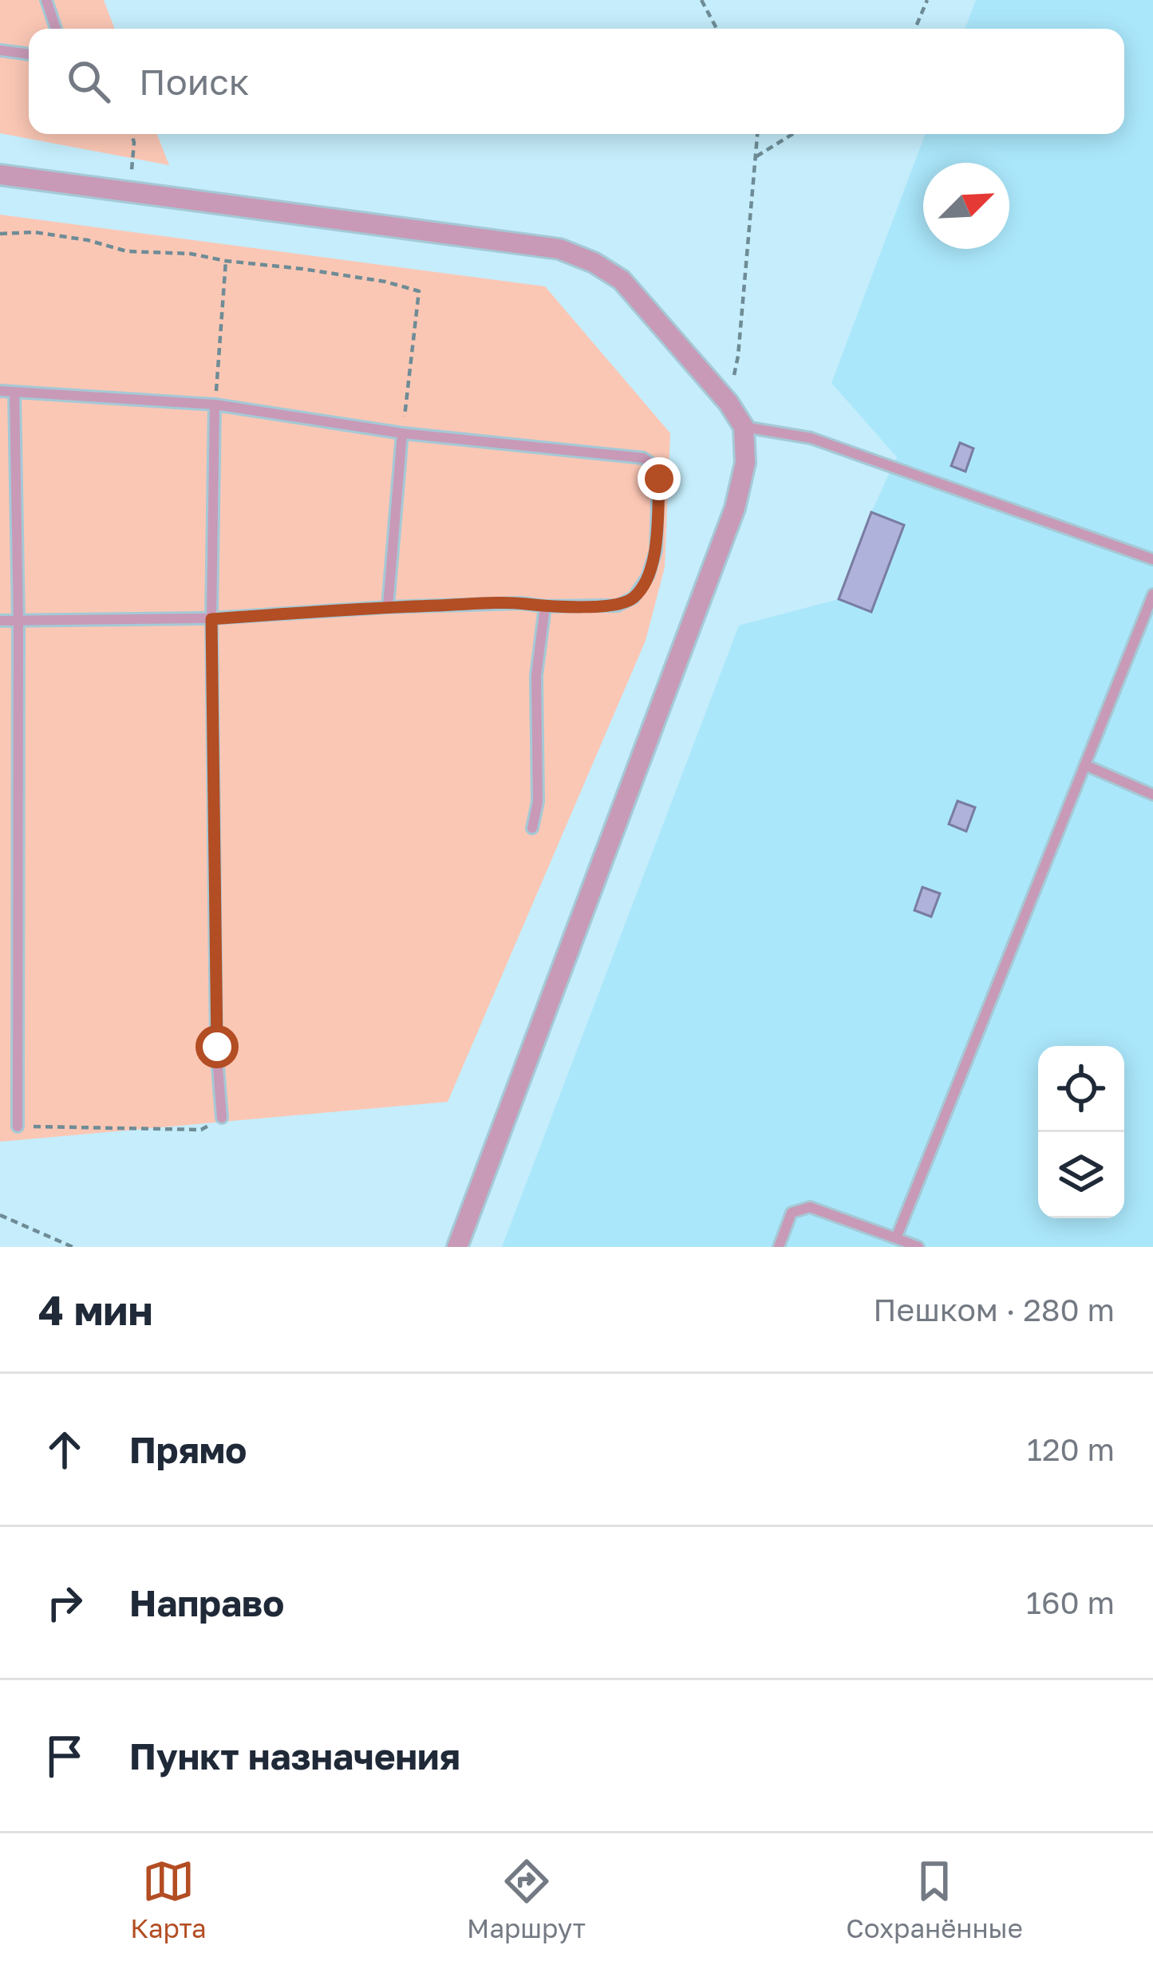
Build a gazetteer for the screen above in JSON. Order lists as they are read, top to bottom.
{
  "north": "top right",
  "page": {
    "search": "Поиск",
    "heading": ["4 мин", "Пешком · 280 m"],
    "list": [
      ["Прямо", "120 m"],
      ["Направо", "160 m"],
      "Пункт назначения"
    ],
    "nav": ["Карта", "Маршрут", "Сохранённые"]
  }
}
